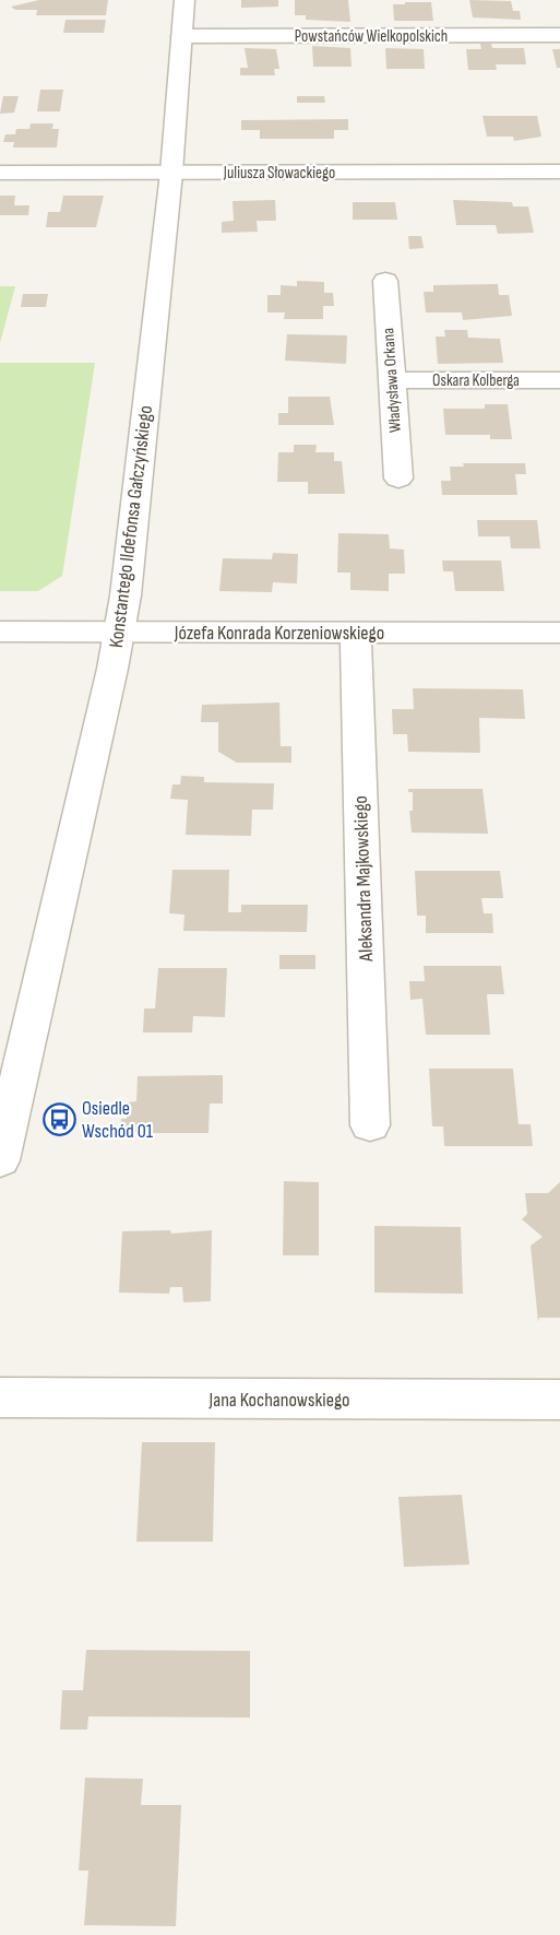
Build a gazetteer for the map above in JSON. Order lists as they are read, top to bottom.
{
  "streets": {
    "street": [
      "Powstańców Wielkopolskich",
      "Juliusza Słowackiego",
      "Władysława Orkana",
      "Oskara Kolberga",
      "Konstantego Ildefonsa Gałczyńskiego",
      "Józefa Konrada Korzeniowskiego",
      "Aleksandra Majkowskiego",
      "Jana Kochanowskiego"
    ]
  },
  "crossings": [
    ["Powstańców Wielkopolskich", "Konstantego Ildefonsa Gałczyńskiego"],
    ["Juliusza Słowackiego", "Konstantego Ildefonsa Gałczyńskiego"],
    ["Władysława Orkana", "Oskara Kolberga"],
    ["Konstantego Ildefonsa Gałczyńskiego", "Józefa Konrada Korzeniowskiego"],
    ["Józefa Konrada Korzeniowskiego", "Aleksandra Majkowskiego"]
  ],
  "places": {
    "bus stop": ["Osiedle Wschód 01"]
  }
}
